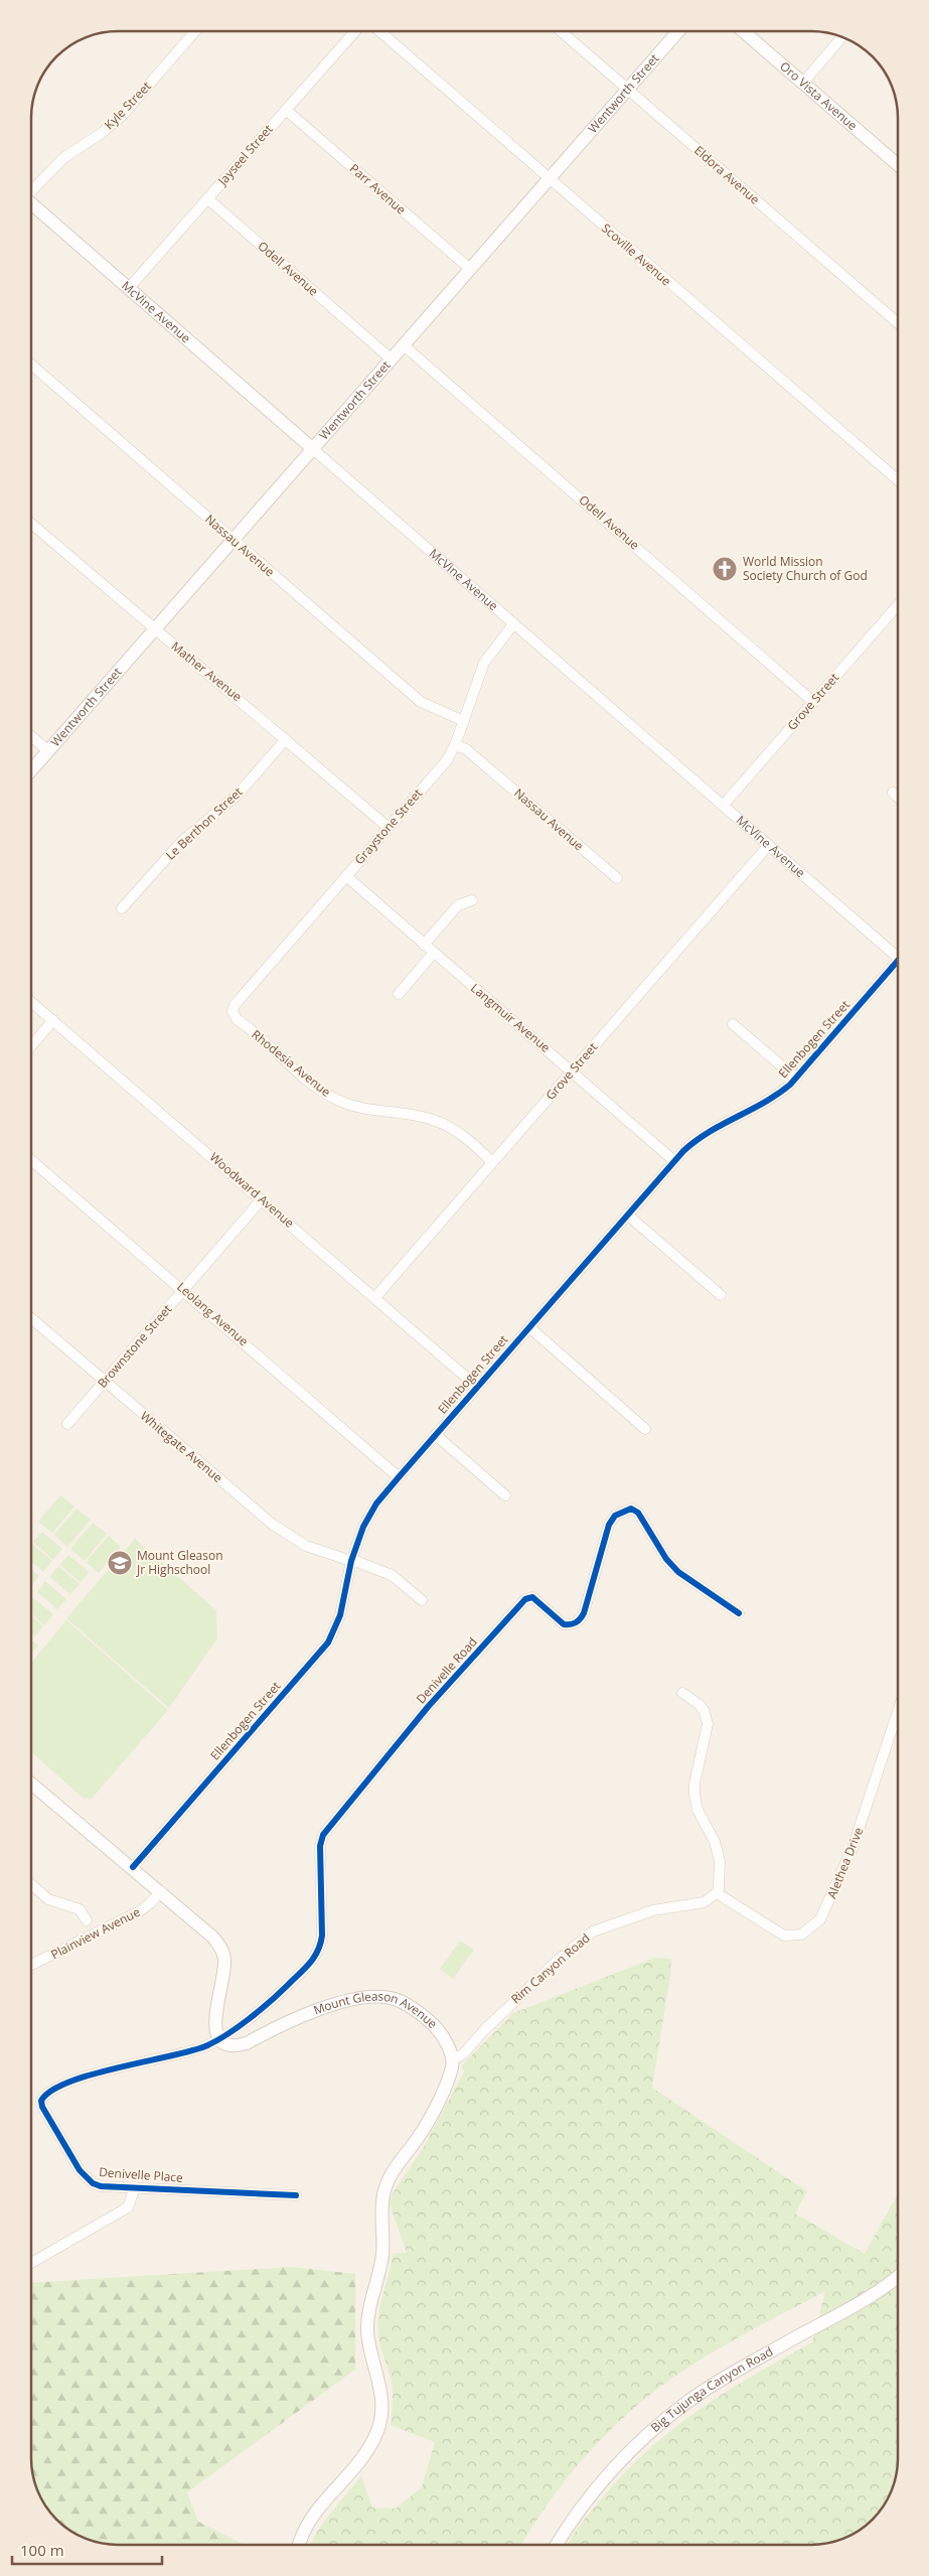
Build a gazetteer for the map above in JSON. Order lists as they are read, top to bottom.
{
  "streets": {
    "street": [
      "Wentworth Street",
      "Oro Vista Avenue",
      "Kyle Street",
      "Jayseel Street",
      "Eldora Avenue",
      "Parr Avenue",
      "Scoville Avenue",
      "Odell Avenue",
      "McVine Avenue",
      "Nassau Avenue",
      "Mather Avenue",
      "Grove Street",
      "Le Berthon Street",
      "Graystone Street",
      "Langmuir Avenue",
      "Ellenbogen Street",
      "Rhodesia Avenue",
      "Woodward Avenue",
      "Leolang Avenue",
      "Brownstone Street",
      "Whitegate Avenue",
      "Denivelle Road",
      "Alethea Drive",
      "Plainview Avenue",
      "Rim Canyon Road",
      "Mount Gleason Avenue",
      "Denivelle Place",
      "Big Tujunga Canyon Road"
    ]
  },
  "crossings": [
    ["Wentworth Street", "Eldora Avenue"],
    ["Wentworth Street", "Parr Avenue"],
    ["Wentworth Street", "Scoville Avenue"],
    ["Wentworth Street", "Odell Avenue"],
    ["Wentworth Street", "McVine Avenue"],
    ["Wentworth Street", "Nassau Avenue"],
    ["Wentworth Street", "Mather Avenue"],
    ["Jayseel Street", "Parr Avenue"],
    ["Jayseel Street", "Odell Avenue"],
    ["Jayseel Street", "McVine Avenue"],
    ["Odell Avenue", "Grove Street"],
    ["McVine Avenue", "Grove Street"],
    ["McVine Avenue", "Graystone Street"],
    ["Nassau Avenue", "Graystone Street"],
    ["Mather Avenue", "Le Berthon Street"],
    ["Mather Avenue", "Graystone Street"],
    ["Grove Street", "Langmuir Avenue"],
    ["Grove Street", "Rhodesia Avenue"],
    ["Grove Street", "Woodward Avenue"],
    ["Graystone Street", "Langmuir Avenue"],
    ["Graystone Street", "Rhodesia Avenue"],
    ["Langmuir Avenue", "Ellenbogen Street"],
    ["Ellenbogen Street", "Woodward Avenue"],
    ["Ellenbogen Street", "Leolang Avenue"],
    ["Ellenbogen Street", "Whitegate Avenue"],
    ["Woodward Avenue", "Brownstone Street"],
    ["Leolang Avenue", "Brownstone Street"],
    ["Brownstone Street", "Whitegate Avenue"],
    ["Denivelle Road", "Mount Gleason Avenue"],
    ["Denivelle Road", "Denivelle Place"],
    ["Alethea Drive", "Rim Canyon Road"],
    ["Rim Canyon Road", "Mount Gleason Avenue"],
    ["Mount Gleason Avenue", "Denivelle Place"]
  ],
  "places": {
    "church": ["World Mission Society Church of God"],
    "school or university": ["Mount Gleason Jr Highschool"]
  },
  "scale_bar": "100 m"
}
